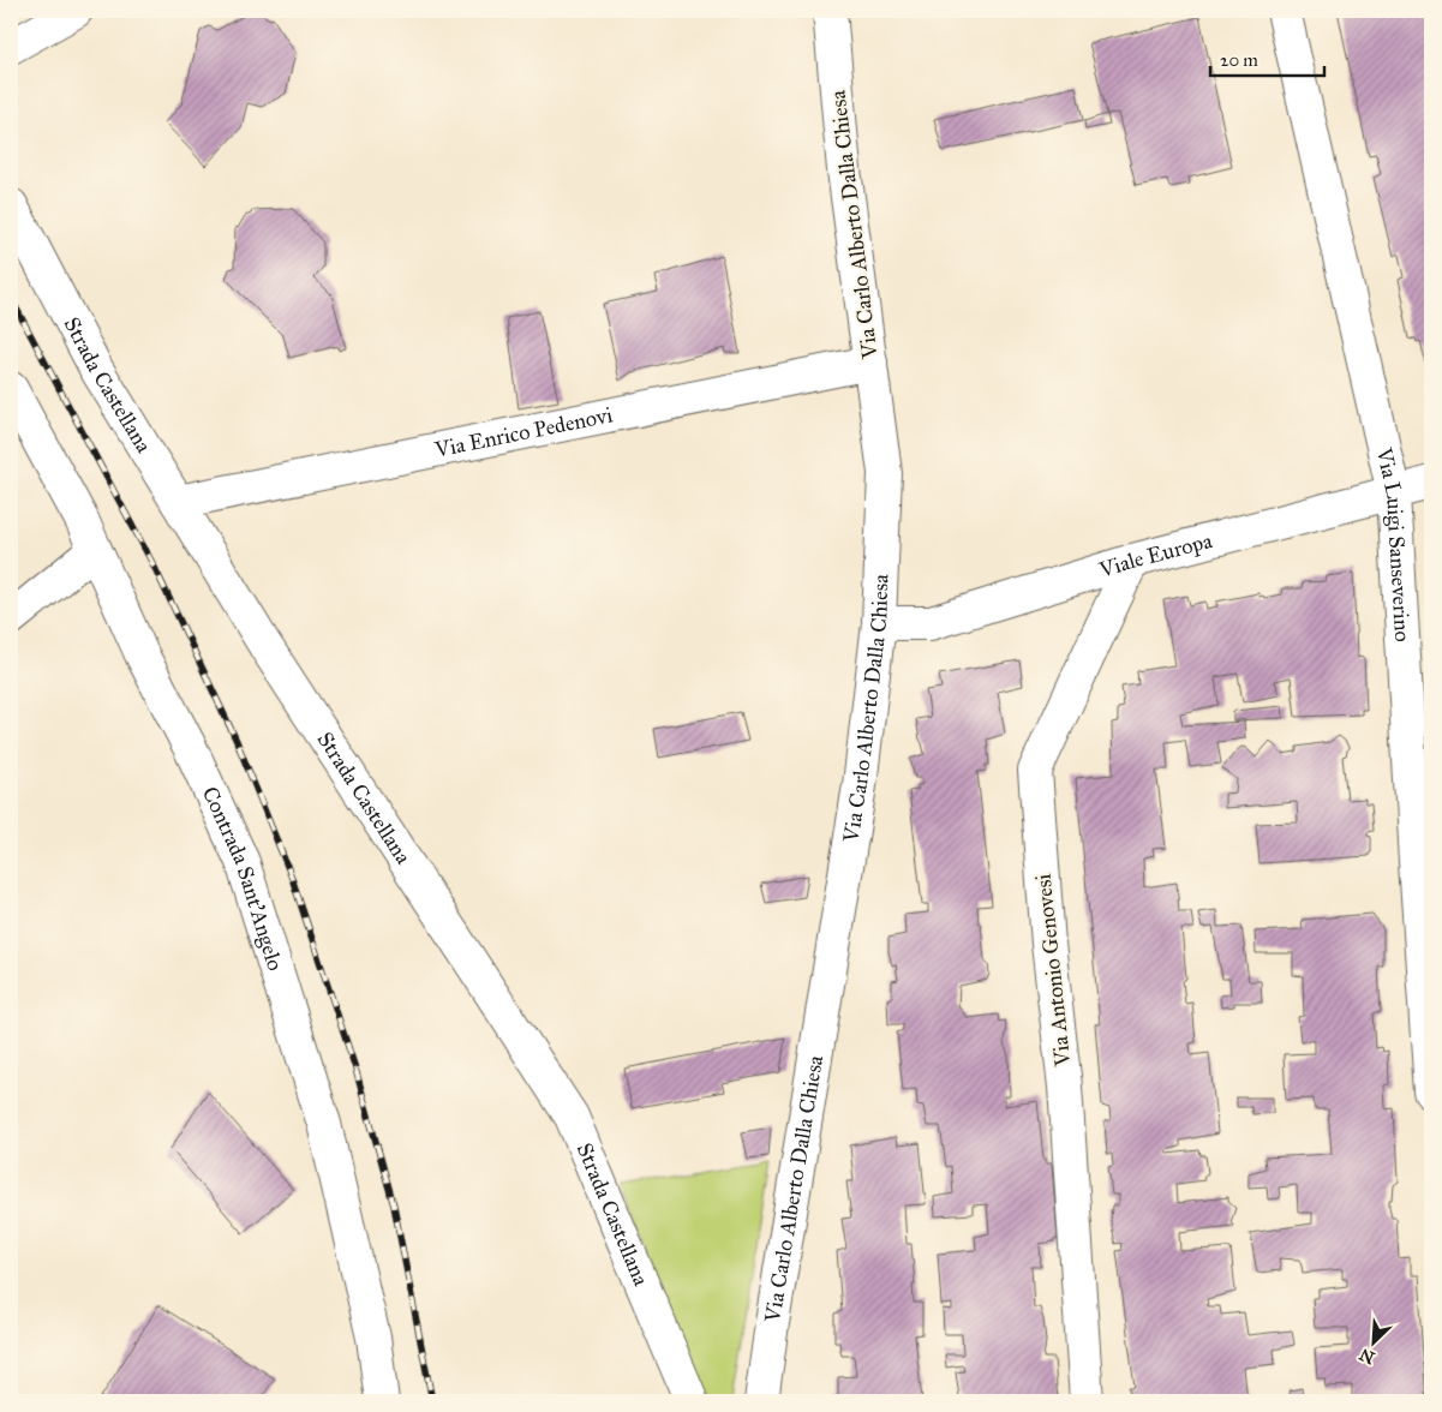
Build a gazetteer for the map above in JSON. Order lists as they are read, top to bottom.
{
  "streets": {
    "street": [
      "Via Carlo Alberto Dalla Chiesa",
      "Strada Castellana",
      "Via Enrico Pedenovi",
      "Via Luigi Sanseverino",
      "Viale Europa",
      "Contrada Sant'Angelo",
      "Via Antonio Genovesi"
    ]
  },
  "crossings": [
    ["Via Carlo Alberto Dalla Chiesa", "Via Enrico Pedenovi"],
    ["Via Carlo Alberto Dalla Chiesa", "Viale Europa"],
    ["Strada Castellana", "Via Enrico Pedenovi"],
    ["Via Luigi Sanseverino", "Viale Europa"],
    ["Viale Europa", "Via Antonio Genovesi"]
  ],
  "scale_bar": "20 m",
  "north": "bottom left"
}
